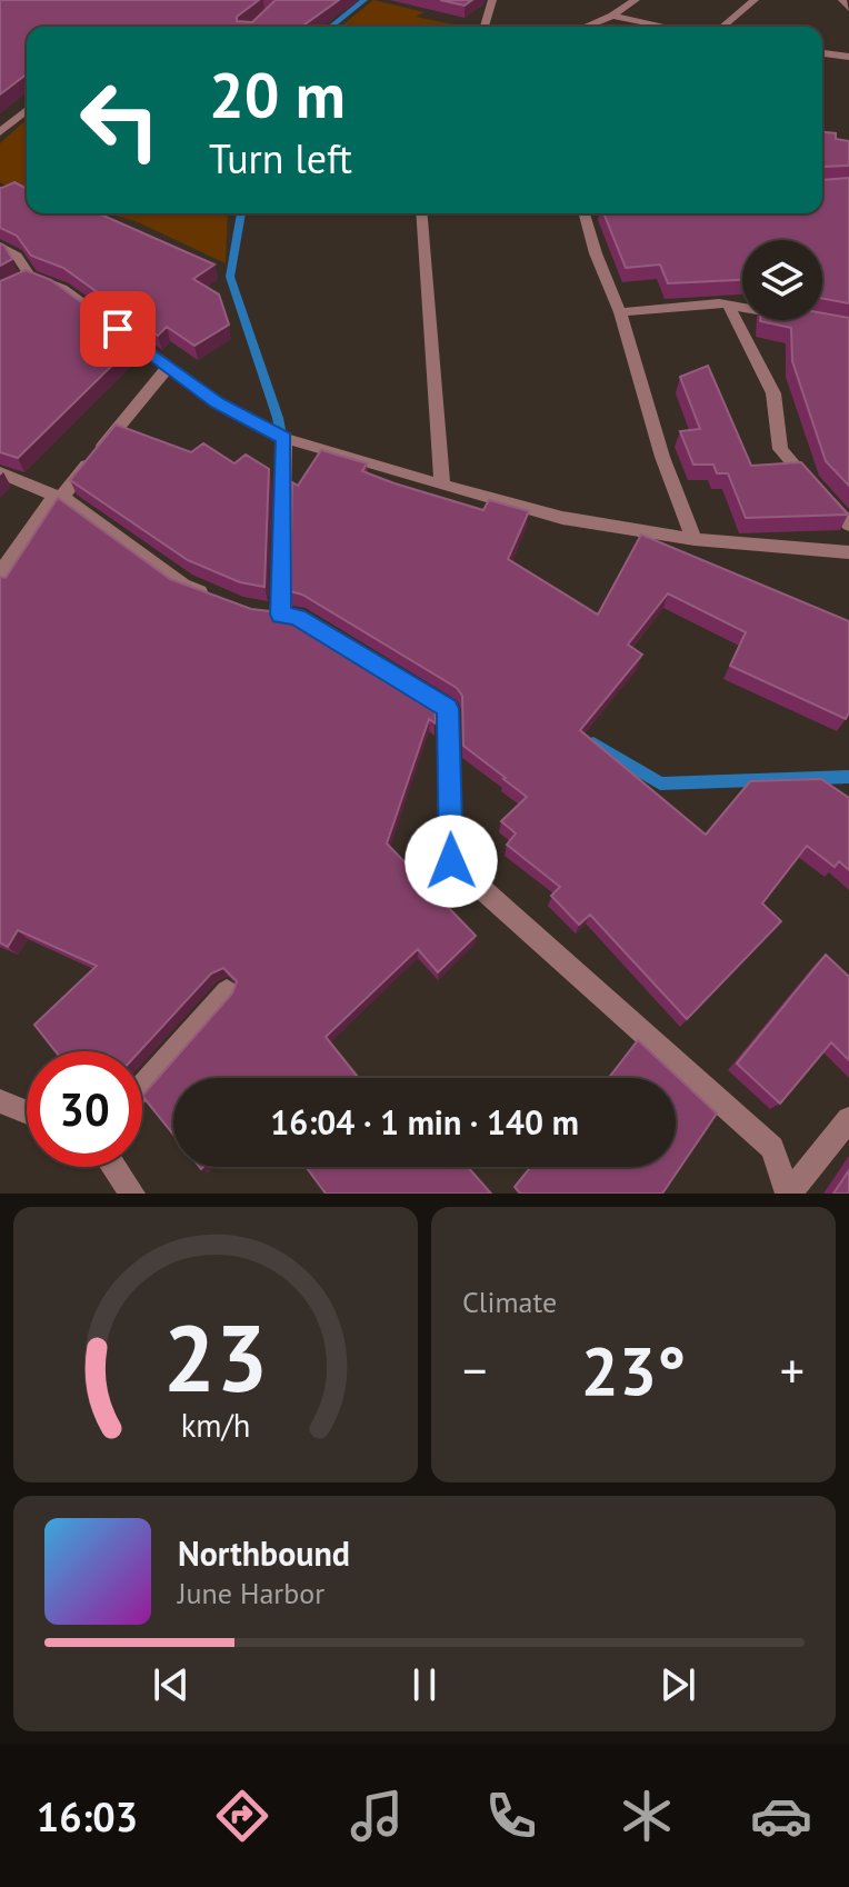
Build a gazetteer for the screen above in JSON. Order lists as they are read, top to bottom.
{
  "page": {
    "turn": ["20 m", "Turn left"],
    "limit": "30",
    "trip": "16:04 · 1 min · 140 m",
    "tile": "Climate",
    "heat": ["−", "23°", "+"],
    "song": ["Northbound", "June Harbor"],
    "tabs": "16:03",
    "gauge": ["23", "km/h"]
  }
}
